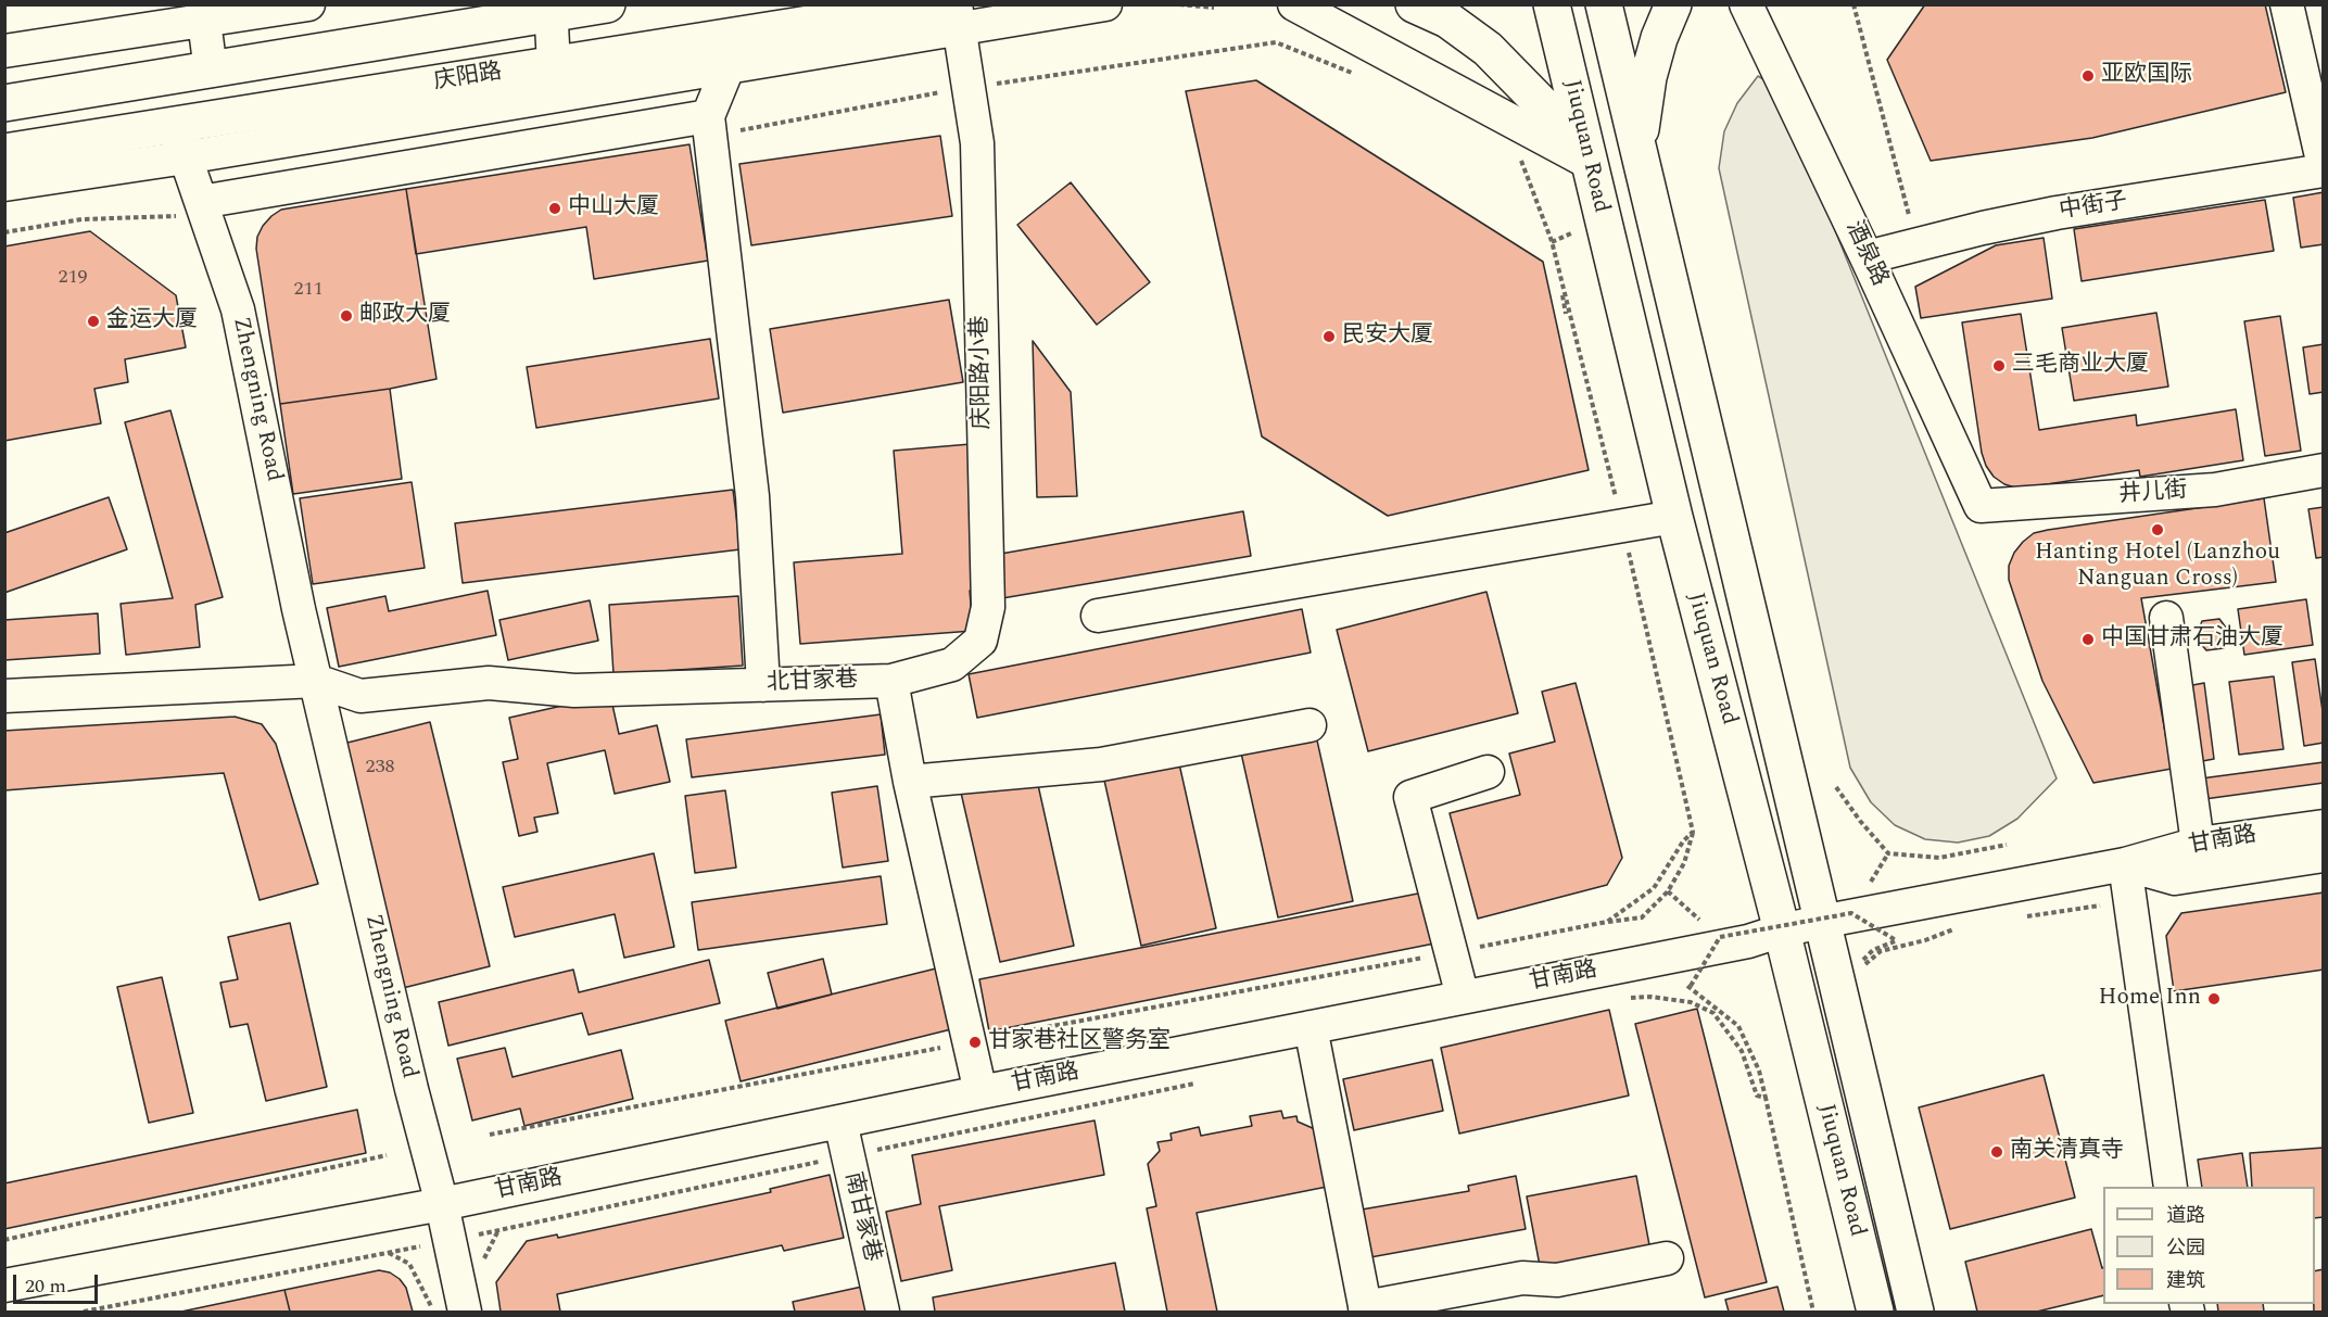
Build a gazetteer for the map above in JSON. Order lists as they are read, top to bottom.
{
  "streets": {
    "main road": ["庆阳路", "Jiuquan Road"],
    "street": [
      "中街子",
      "酒泉路",
      "庆阳路小巷",
      "Zhengning Road",
      "井儿街",
      "北甘家巷",
      "甘南路",
      "南甘家巷"
    ]
  },
  "crossings": [
    ["庆阳路", "Zhengning Road"],
    ["Jiuquan Road", "甘南路"],
    ["中街子", "酒泉路"],
    ["酒泉路", "井儿街"],
    ["庆阳路小巷", "北甘家巷"],
    ["Zhengning Road", "北甘家巷"],
    ["Zhengning Road", "甘南路"],
    ["北甘家巷", "甘南路"],
    ["甘南路", "南甘家巷"]
  ],
  "places": [
    "亚欧国际",
    "中山大厦",
    "邮政大厦",
    "金运大厦",
    "民安大厦",
    "三毛商业大厦",
    "Hanting Hotel (Lanzhou Nanguan Cross)",
    "中国甘肃石油大厦",
    "Home Inn",
    "甘家巷社区警务室",
    "南关清真寺"
  ],
  "house_numbers": ["219", "211", "238"],
  "legend": ["道路", "公园", "建筑"],
  "scale_bar": "20 m"
}
